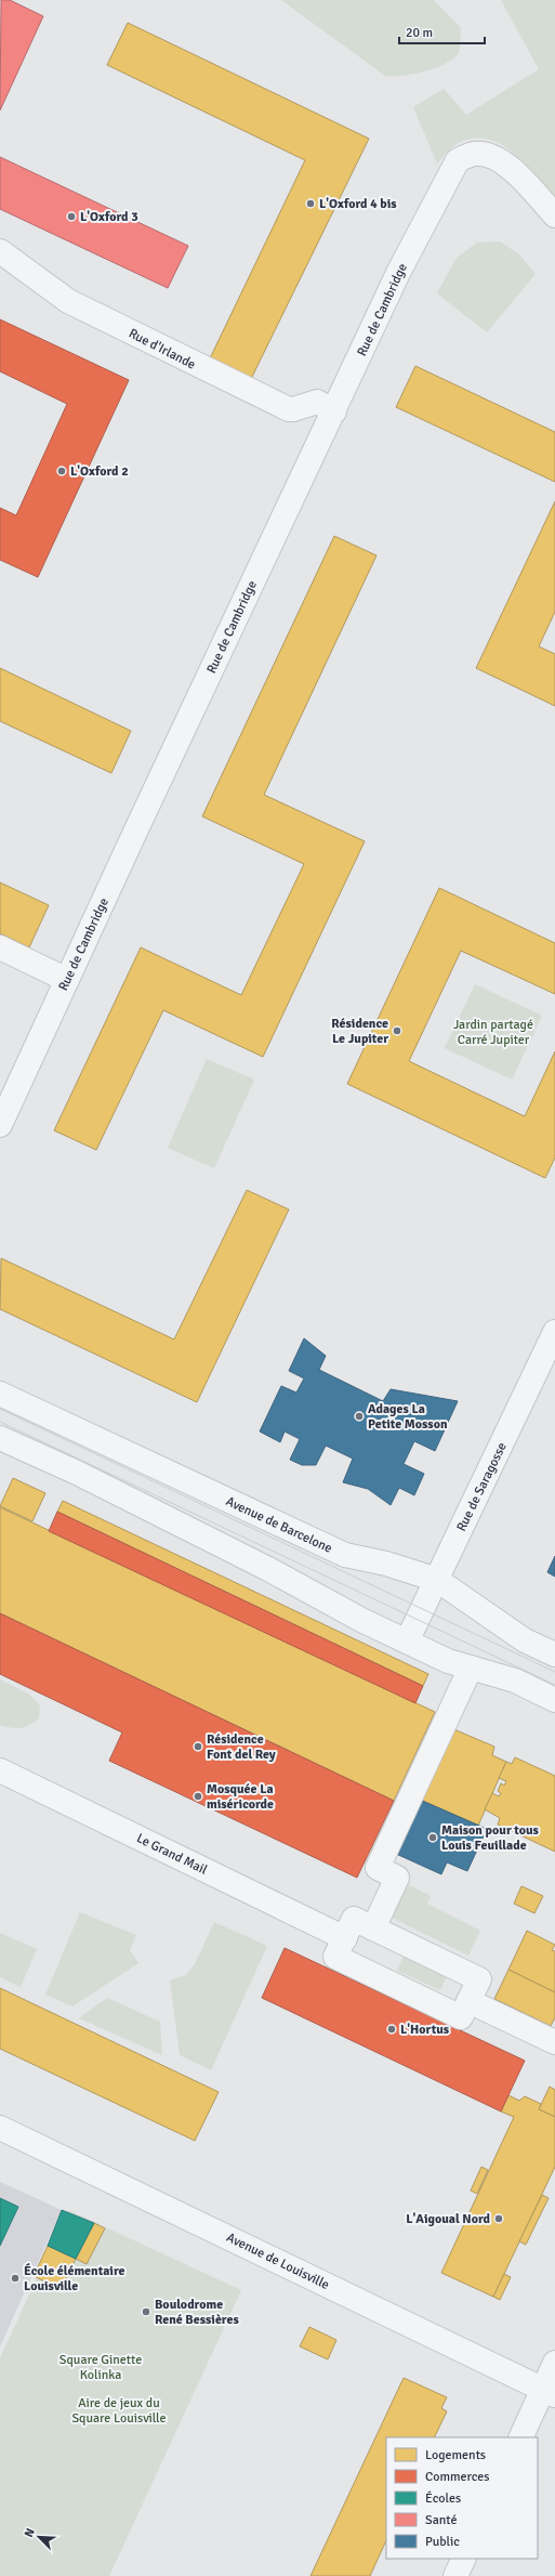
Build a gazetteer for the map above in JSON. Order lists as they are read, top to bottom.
{
  "streets": {
    "street": [
      "Rue de Cambridge",
      "Rue d'Irlande",
      "Rue de Saragosse",
      "Avenue de Barcelone",
      "Le Grand Mail",
      "Avenue de Louisville"
    ]
  },
  "crossings": [
    ["Rue de Cambridge", "Rue d'Irlande"],
    ["Rue de Saragosse", "Avenue de Barcelone"]
  ],
  "parks": ["Jardin partagé Carré Jupiter", "Square Ginette Kolinka", "Aire de jeux du Square Louisville"],
  "places": [
    "L'Oxford 4 bis",
    "L'Oxford 3",
    "L'Oxford 2",
    "Résidence Le Jupiter",
    "Adages La Petite Mosson",
    "Résidence Font del Rey",
    "Mosquée La miséricorde",
    "Maison pour tous Louis Feuillade",
    "L'Hortus",
    "L'Aigoual Nord",
    "École élémentaire Louisville",
    "Boulodrome René Bessières"
  ],
  "legend": [
    "Logements",
    "Commerces",
    "Écoles",
    "Santé",
    "Public"
  ],
  "scale_bar": "20 m",
  "north": "top left"
}
